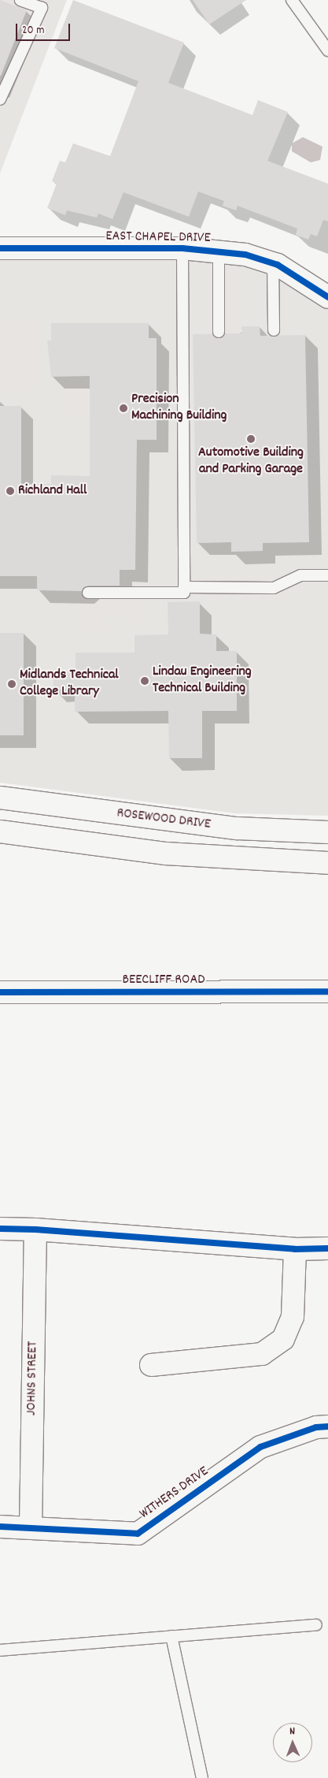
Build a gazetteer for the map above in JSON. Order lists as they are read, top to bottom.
{
  "streets": {
    "street": [
      "EAST CHAPEL DRIVE",
      "ROSEWOOD DRIVE",
      "BEECLIFF ROAD",
      "JOHNS STREET",
      "WITHERS DRIVE"
    ]
  },
  "crossings": [
    ["JOHNS STREET", "WITHERS DRIVE"]
  ],
  "places": [
    "Precision Machining Building",
    "Automotive Building and Parking Garage",
    "Richland Hall",
    "Lindau Engineering Technical Building",
    "Midlands Technical College Library"
  ],
  "scale_bar": "20 m",
  "north": "top"
}
